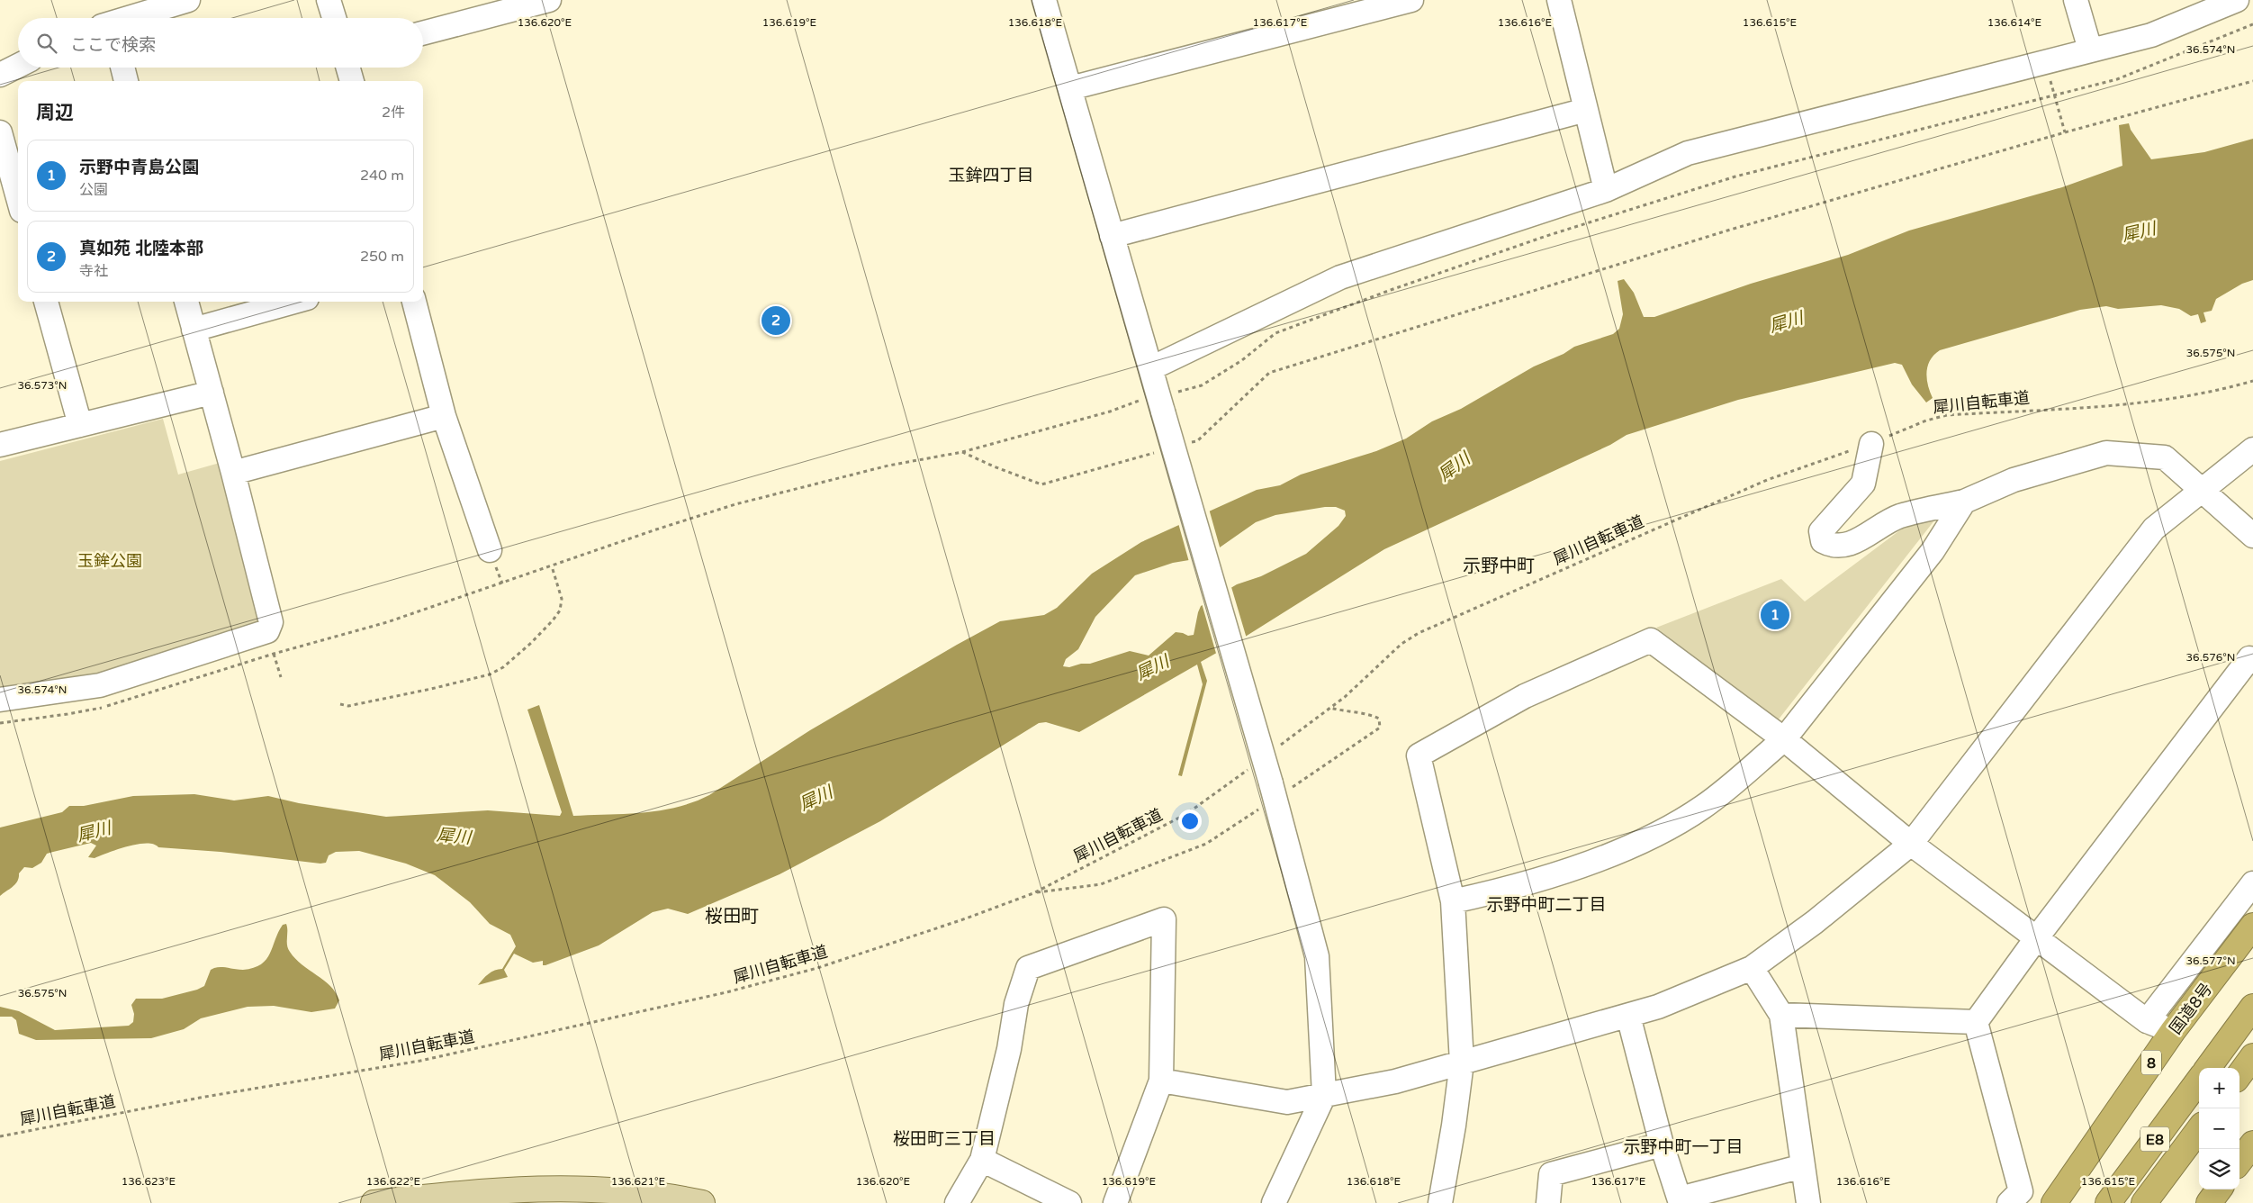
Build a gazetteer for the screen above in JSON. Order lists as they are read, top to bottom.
{
  "streets": {
    "highway": ["国道8号", "8", "E8"],
    "path": ["犀川自転車道"]
  },
  "districts": [
    "玉鉾四丁目",
    "示野中町",
    "示野中町二丁目",
    "桜田町",
    "桜田町三丁目",
    "示野中町一丁目"
  ],
  "water": ["犀川"],
  "parks": ["玉鉾公園"],
  "page": {
    "search": "ここで検索",
    "heading": ["周辺", "2件"],
    "list": [
      {
        "mark": "1",
        "name": "示野中青島公園",
        "note": "公園",
        "value": "240 m"
      },
      {
        "mark": "2",
        "name": "真如苑 北陸本部",
        "note": "寺社",
        "value": "250 m"
      }
    ],
    "pins": ["2", "1"],
    "map_buttons": ["+", "−"]
  },
  "coordinates": [
    "136.620°E",
    "136.619°E",
    "136.618°E",
    "136.617°E",
    "136.616°E",
    "136.615°E",
    "136.614°E",
    "36.574°N",
    "36.575°N",
    "36.573°N",
    "36.576°N",
    "36.577°N",
    "136.623°E",
    "136.622°E",
    "136.621°E"
  ]
}
